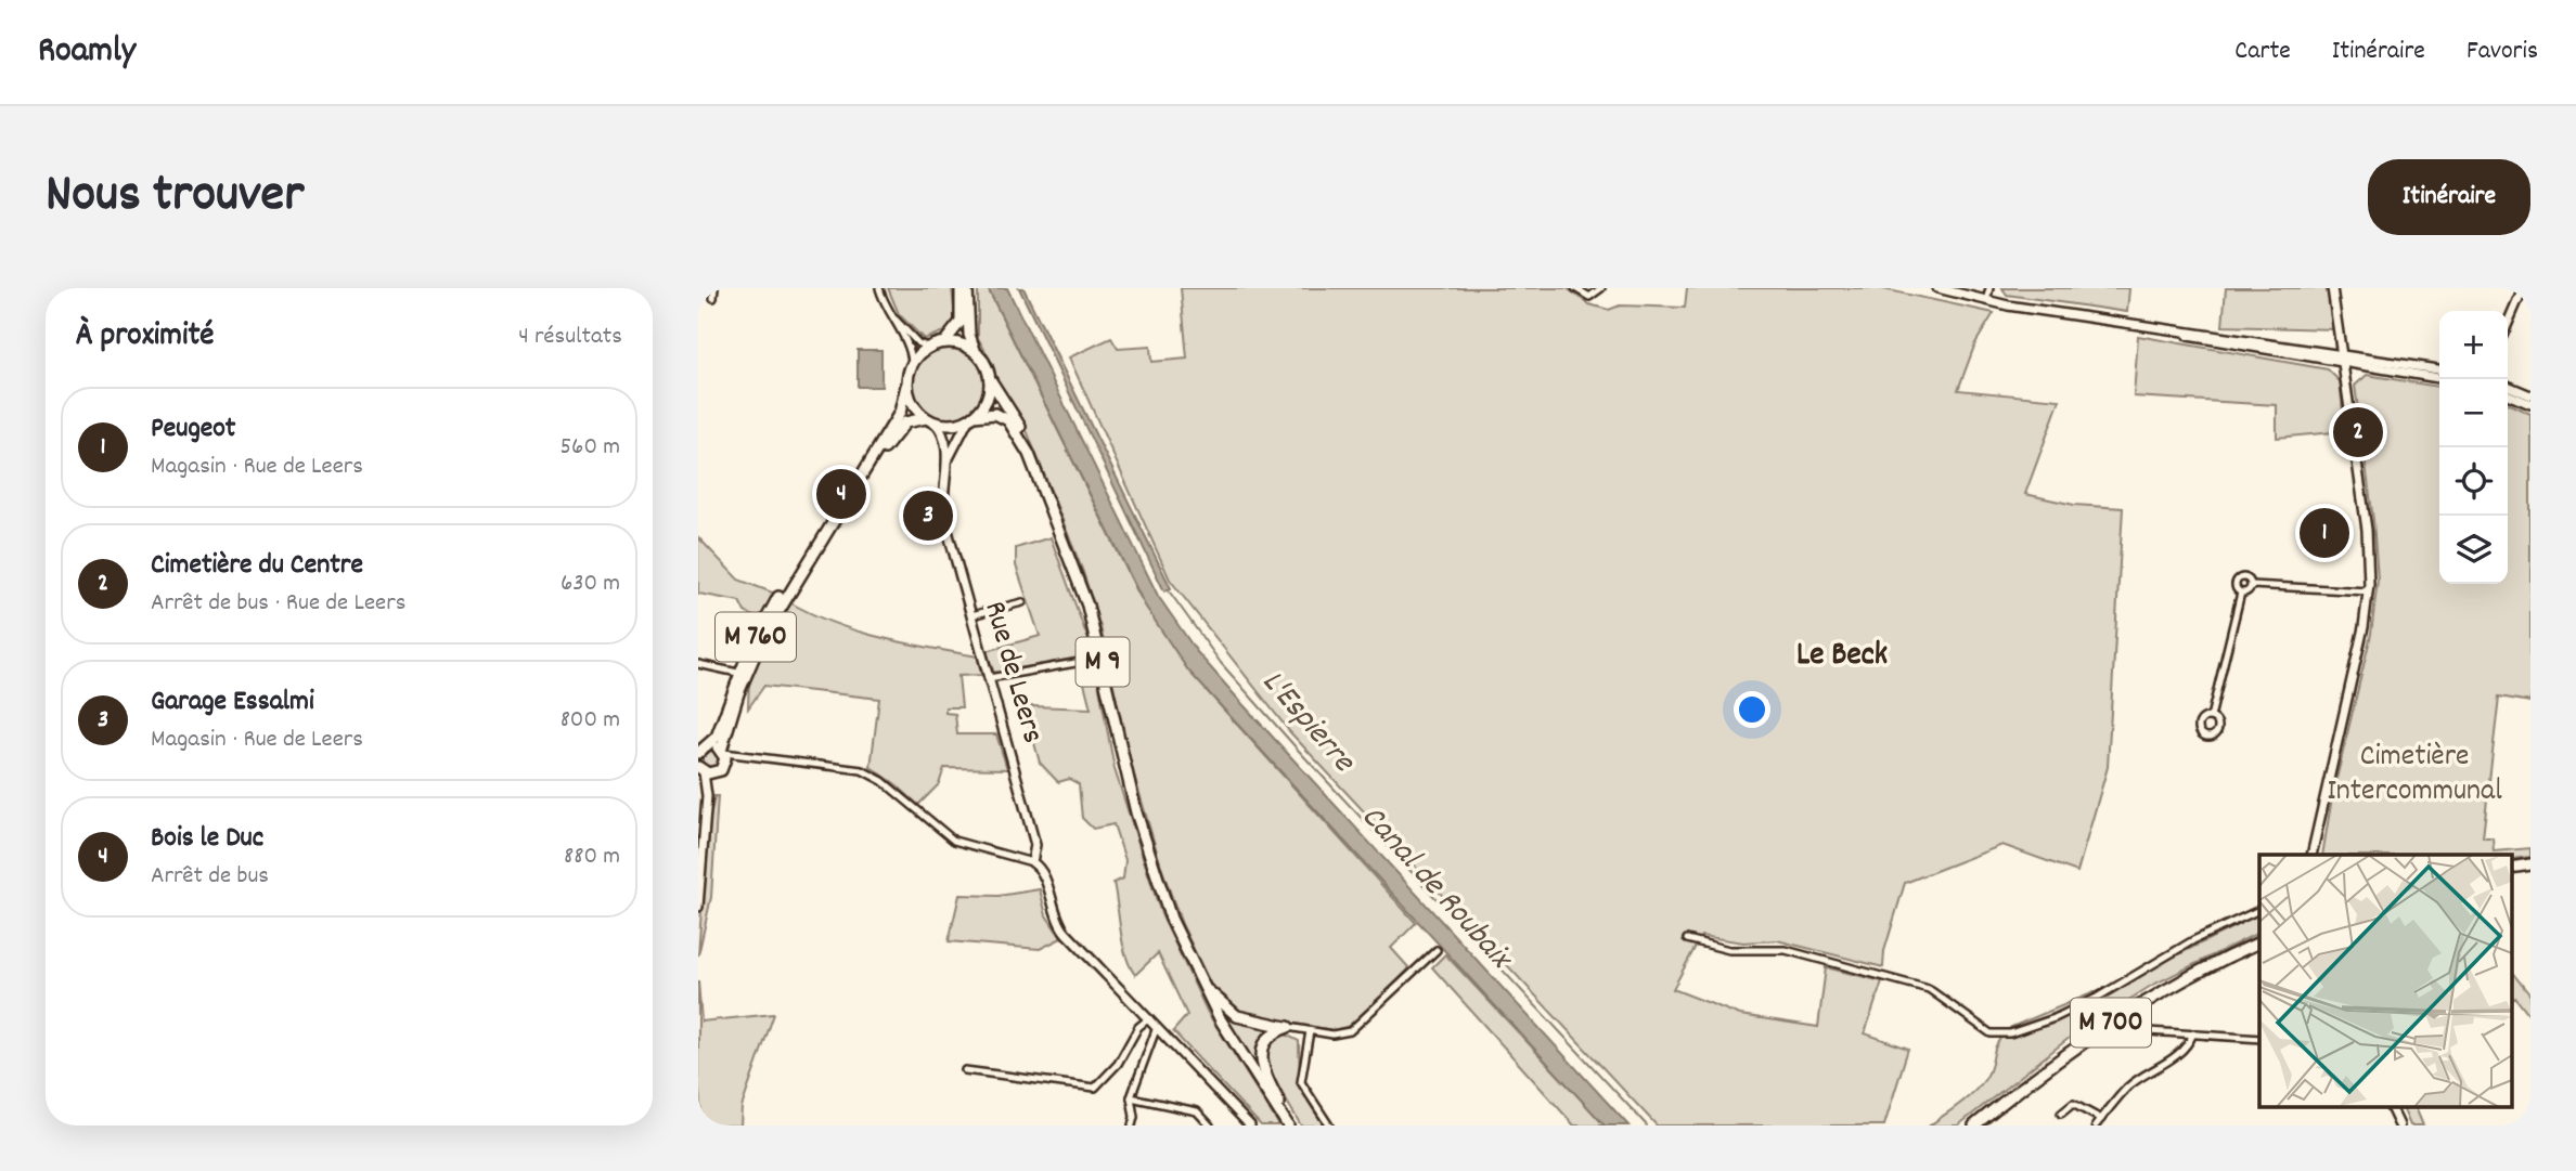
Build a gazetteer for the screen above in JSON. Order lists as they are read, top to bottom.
{
  "streets": {
    "main road": ["M 760", "M 9", "M 700"],
    "street": ["Rue de Leers"]
  },
  "crossings": [
    ["M 760", "M 9"],
    ["M 760", "Rue de Leers"],
    ["M 9", "Rue de Leers"]
  ],
  "districts": ["Le Beck"],
  "water": ["L'Espierre", "Canal de Roubaix"],
  "parks": ["Cimetière Intercommunal"],
  "page": {
    "header": "Roamly",
    "nav": ["Carte", "Itinéraire", "Favoris"],
    "title": "Nous trouver",
    "buttons": "Itinéraire",
    "heading": ["À proximité", "4 résultats"],
    "map_buttons": ["+", "−"],
    "list": [
      {
        "mark": "1",
        "name": "Peugeot",
        "note": "Magasin · Rue de Leers",
        "value": "560 m"
      },
      {
        "mark": "2",
        "name": "Cimetière du Centre",
        "note": "Arrêt de bus · Rue de Leers",
        "value": "630 m"
      },
      {
        "mark": "3",
        "name": "Garage Essalmi",
        "note": "Magasin · Rue de Leers",
        "value": "800 m"
      },
      {
        "mark": "4",
        "name": "Bois le Duc",
        "note": "Arrêt de bus",
        "value": "880 m"
      }
    ],
    "pins": [
      "2",
      "4",
      "3",
      "1"
    ]
  }
}
